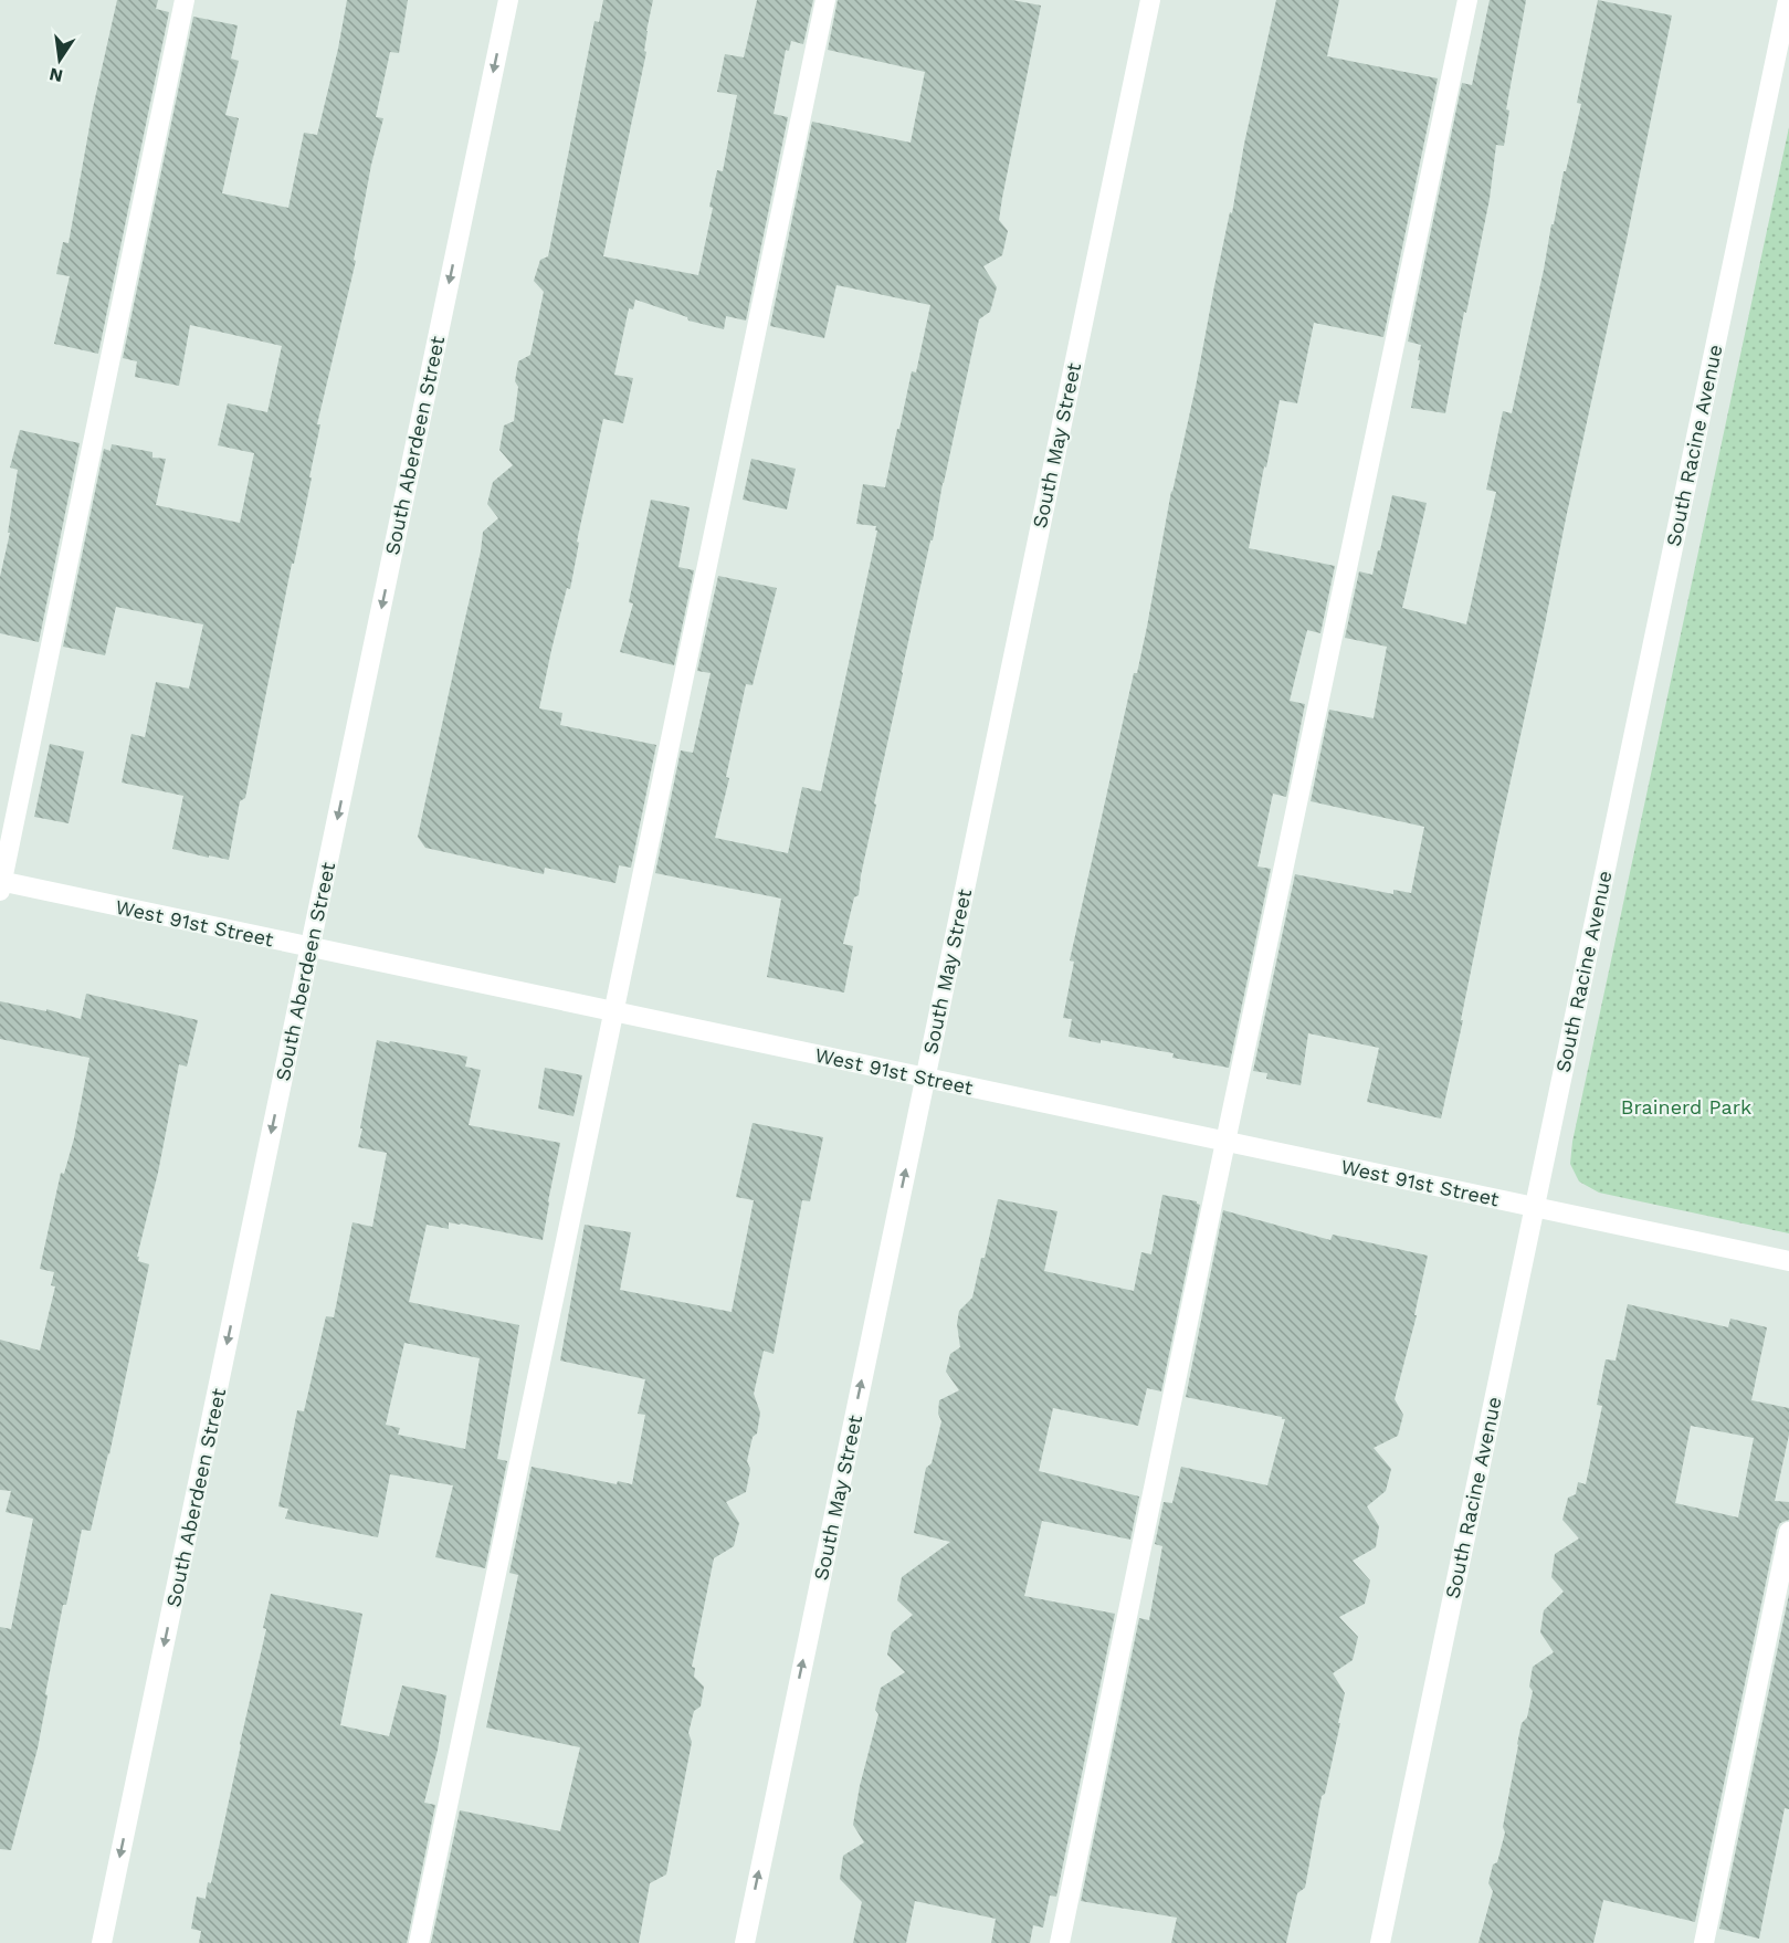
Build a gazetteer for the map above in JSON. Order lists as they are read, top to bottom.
{
  "streets": {
    "street": [
      "South Aberdeen Street",
      "South May Street",
      "South Racine Avenue",
      "West 91st Street"
    ]
  },
  "crossings": [
    ["South Aberdeen Street", "West 91st Street"],
    ["South May Street", "West 91st Street"],
    ["South Racine Avenue", "West 91st Street"]
  ],
  "one_way": ["South Aberdeen Street", "South May Street"],
  "parks": ["Brainerd Park"],
  "north": "bottom"
}
